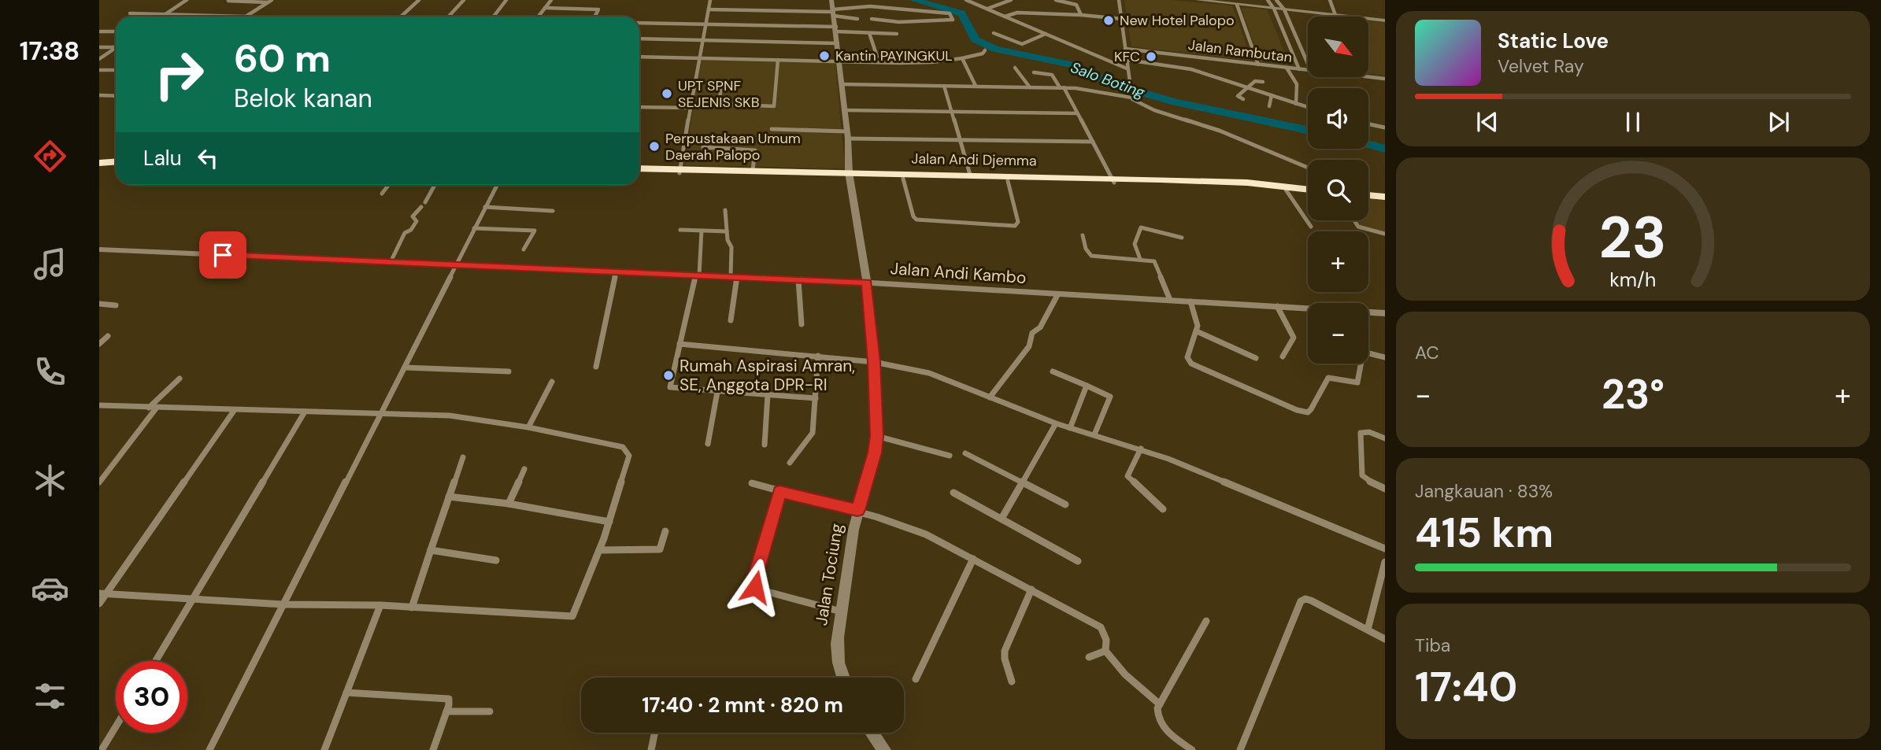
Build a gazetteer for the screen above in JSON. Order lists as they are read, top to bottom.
{
  "streets": {
    "highway": ["Jalan Andi Djemma"],
    "street": ["Jalan Rambutan", "Jalan Andi Kambo", "Jalan Tociung"]
  },
  "crossings": [
    ["Jalan Andi Djemma", "Jalan Tociung"],
    ["Jalan Andi Kambo", "Jalan Tociung"]
  ],
  "water": ["Salo Boting"],
  "places": [
    "New Hotel Palopo",
    "Kantin PAYINGKUL",
    "KFC",
    "UPT SPNF SEJENIS SKB",
    "Perpustakaan Umum Daerah Palopo",
    "Rumah Aspirasi Amran, SE, Anggota DPR-RI"
  ],
  "north": "bottom right",
  "page": {
    "tabs": "17:38",
    "map_buttons": ["+", "−"],
    "turn": ["60 m", "Belok kanan"],
    "song": ["Static Love", "Velvet Ray"],
    "then": "Lalu",
    "tile": [
      "AC",
      ["Jangkauan · 83%", "415 km"],
      ["Tiba", "17:40"]
    ],
    "heat": ["−", "23°", "+"],
    "limit": "30",
    "trip": "17:40 · 2 mnt · 820 m",
    "gauge": ["23", "km/h"]
  }
}
